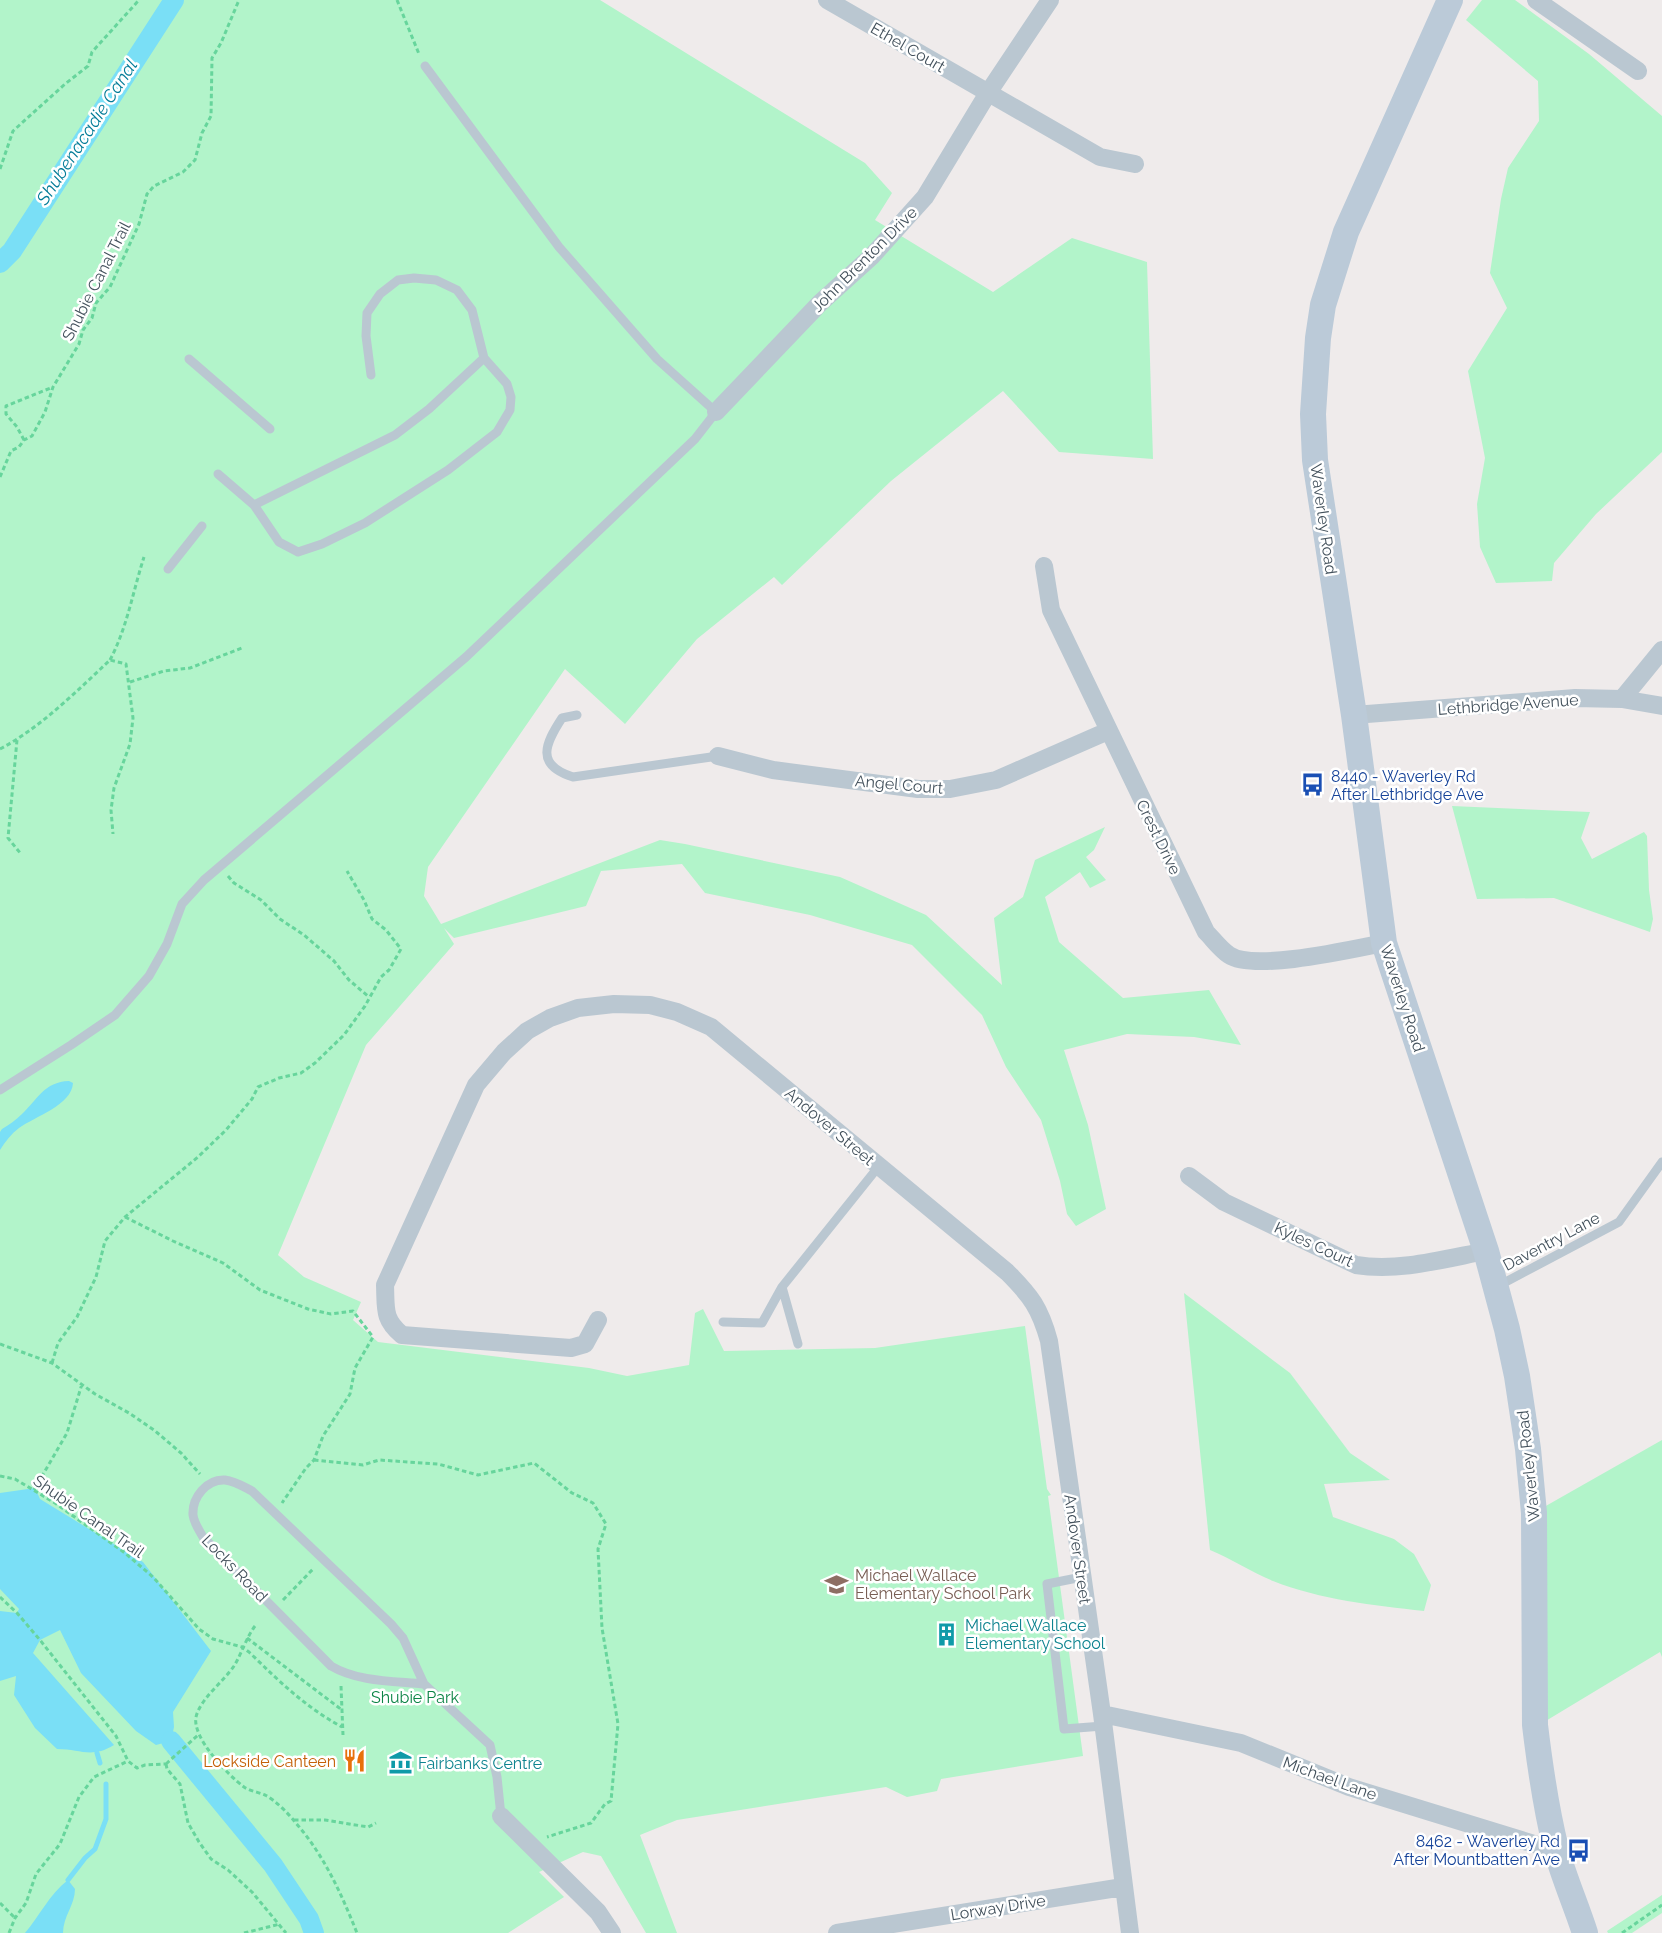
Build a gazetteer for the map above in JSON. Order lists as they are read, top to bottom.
{
  "streets": {
    "main road": ["Waverley Road"],
    "street": [
      "Ethel Court",
      "John Brenton Drive",
      "Lethbridge Avenue",
      "Angel Court",
      "Crest Drive",
      "Andover Street",
      "Kyles Court",
      "Michael Lane",
      "Lorway Drive"
    ],
    "lane": ["Daventry Lane", "Locks Road"],
    "path": ["Shubie Canal Trail"]
  },
  "crossings": [
    ["Ethel Court", "John Brenton Drive"],
    ["Waverley Road", "Lethbridge Avenue"],
    ["Waverley Road", "Crest Drive"],
    ["Waverley Road", "Daventry Lane"],
    ["Waverley Road", "Kyles Court"],
    ["Waverley Road", "Michael Lane"],
    ["Angel Court", "Crest Drive"],
    ["Andover Street", "Michael Lane"],
    ["Andover Street", "Lorway Drive"]
  ],
  "water": ["Shubenacadie Canal"],
  "parks": ["Shubie Park"],
  "places": {
    "bus stop": ["8440 - Waverley Rd After Lethbridge Ave", "8462 - Waverley Rd After Mountbatten Ave"],
    "school or university": ["Michael Wallace Elementary School Park"],
    "building": ["Michael Wallace Elementary School"],
    "restaurant": ["Lockside Canteen"],
    "museum": ["Fairbanks Centre"]
  }
}
